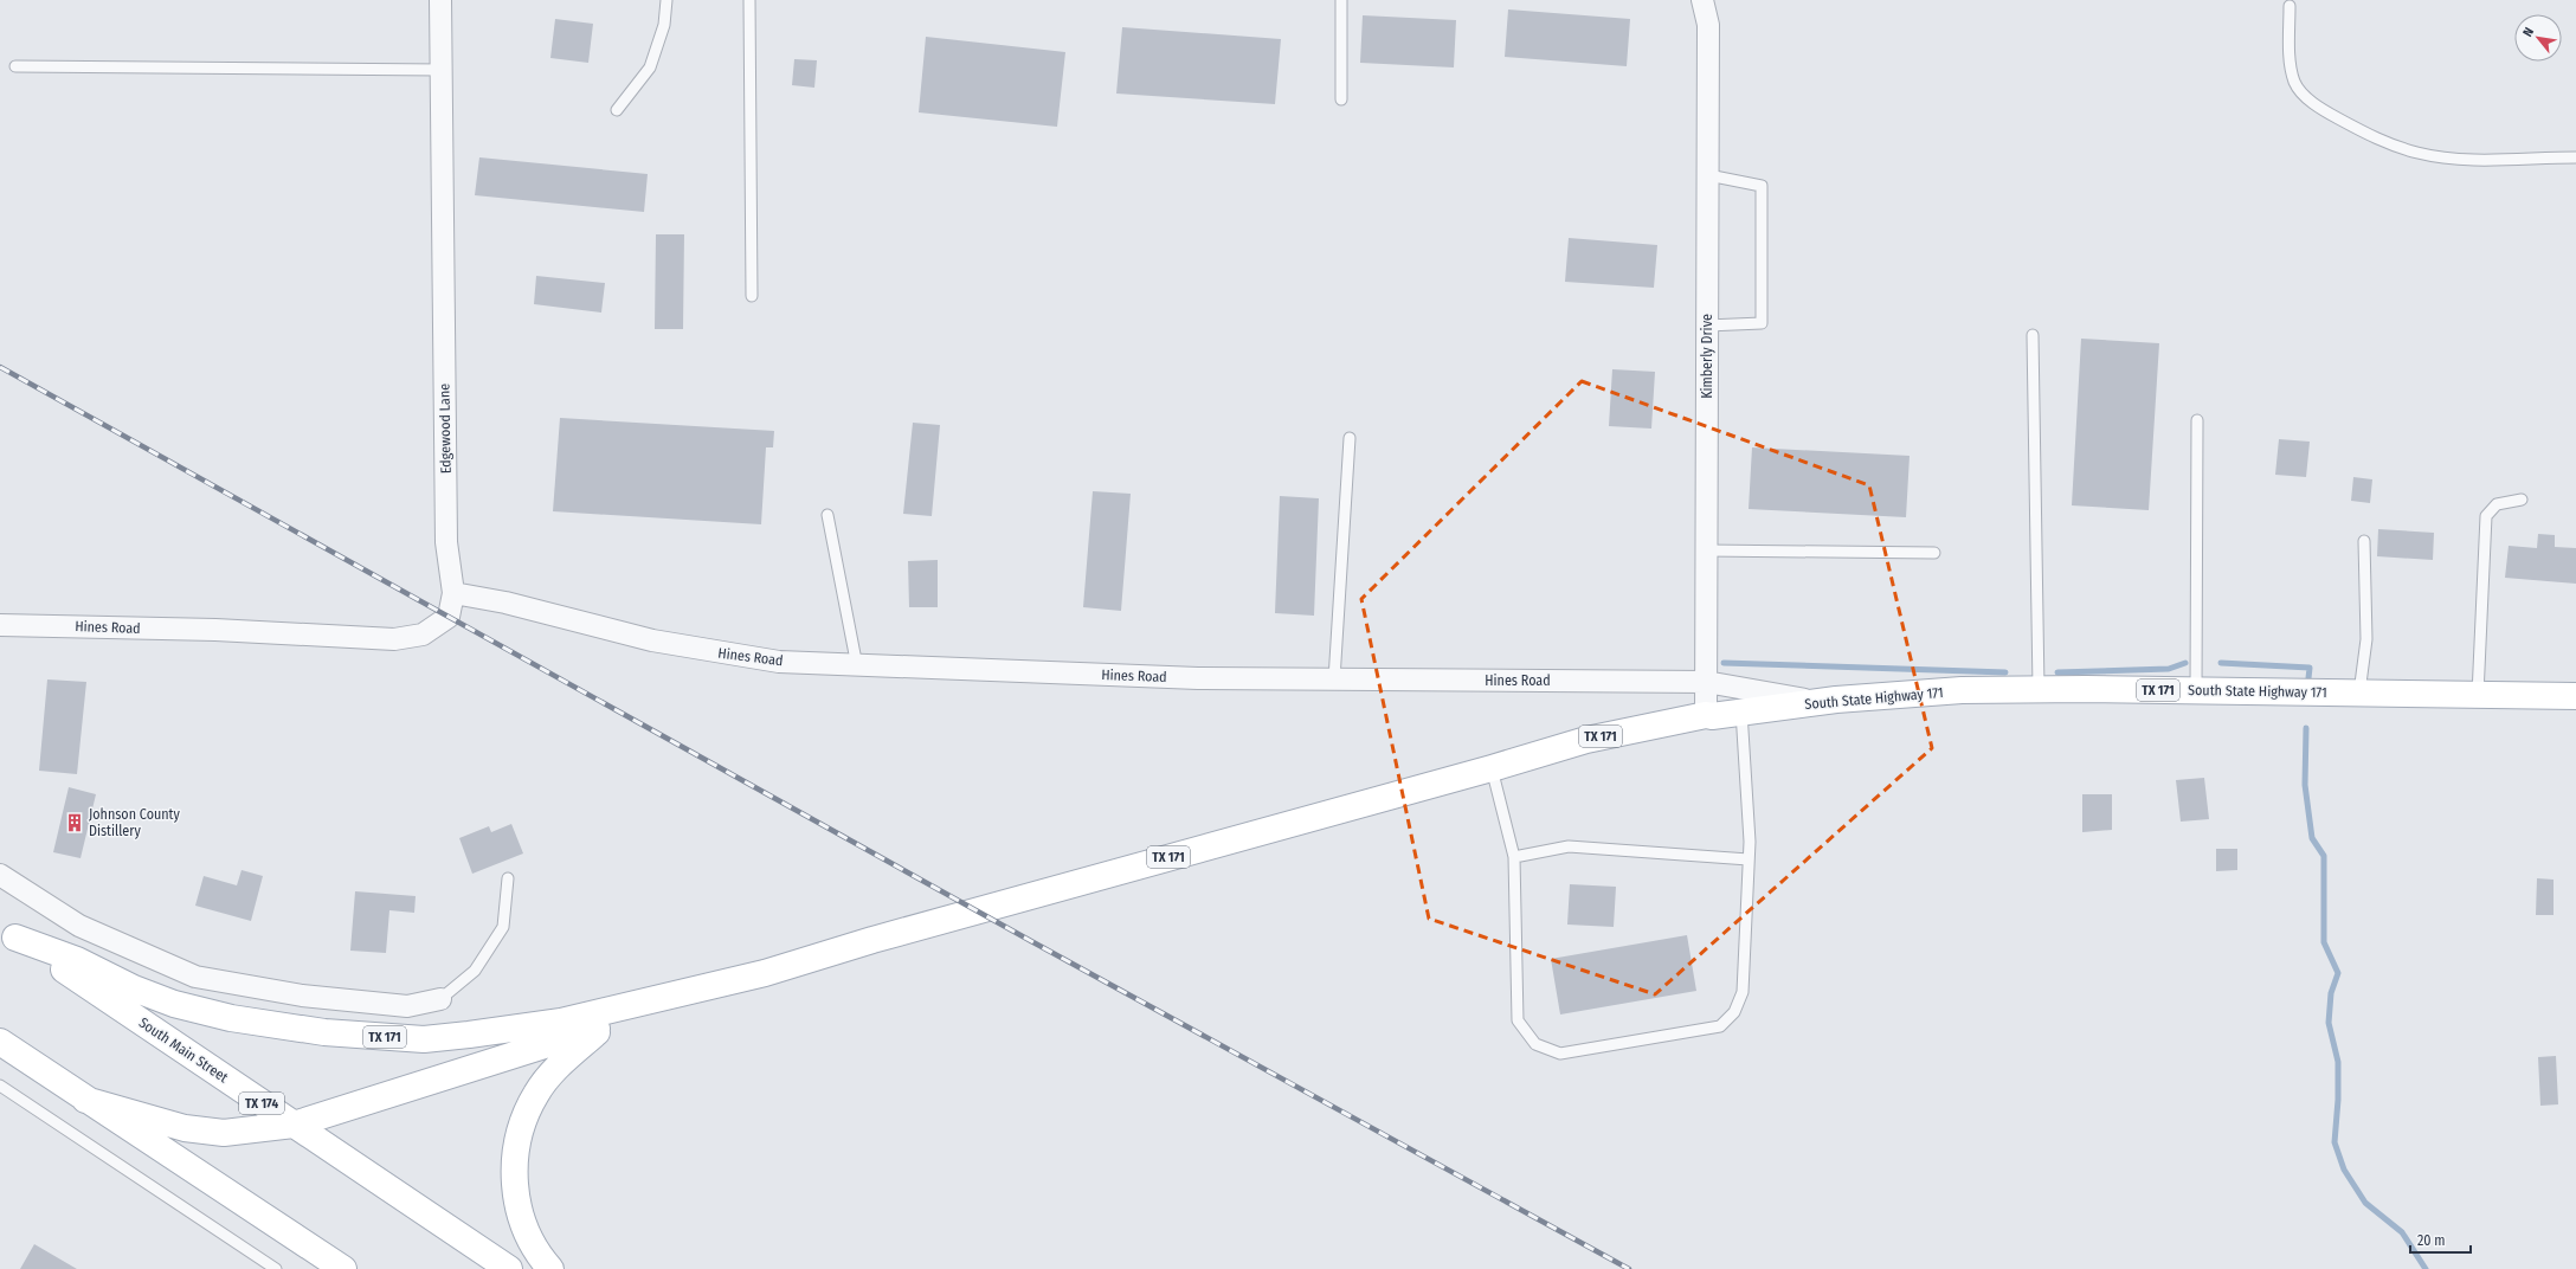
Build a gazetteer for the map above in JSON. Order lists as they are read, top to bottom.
{
  "streets": {
    "main road": [
      "TX 171",
      "South State Highway 171",
      "South Main Street",
      "TX 174"
    ],
    "street": ["Kimberly Drive", "Edgewood Lane", "Hines Road"]
  },
  "crossings": [
    ["Kimberly Drive", "Hines Road"],
    ["Kimberly Drive", "TX 171"],
    ["Edgewood Lane", "Hines Road"],
    ["Hines Road", "TX 171"],
    ["Hines Road", "South State Highway 171"],
    ["TX 171", "South State Highway 171"],
    ["TX 171", "South Main Street"]
  ],
  "places": {
    "building": ["Johnson County Distillery"]
  },
  "scale_bar": "20 m",
  "north": "top left"
}
